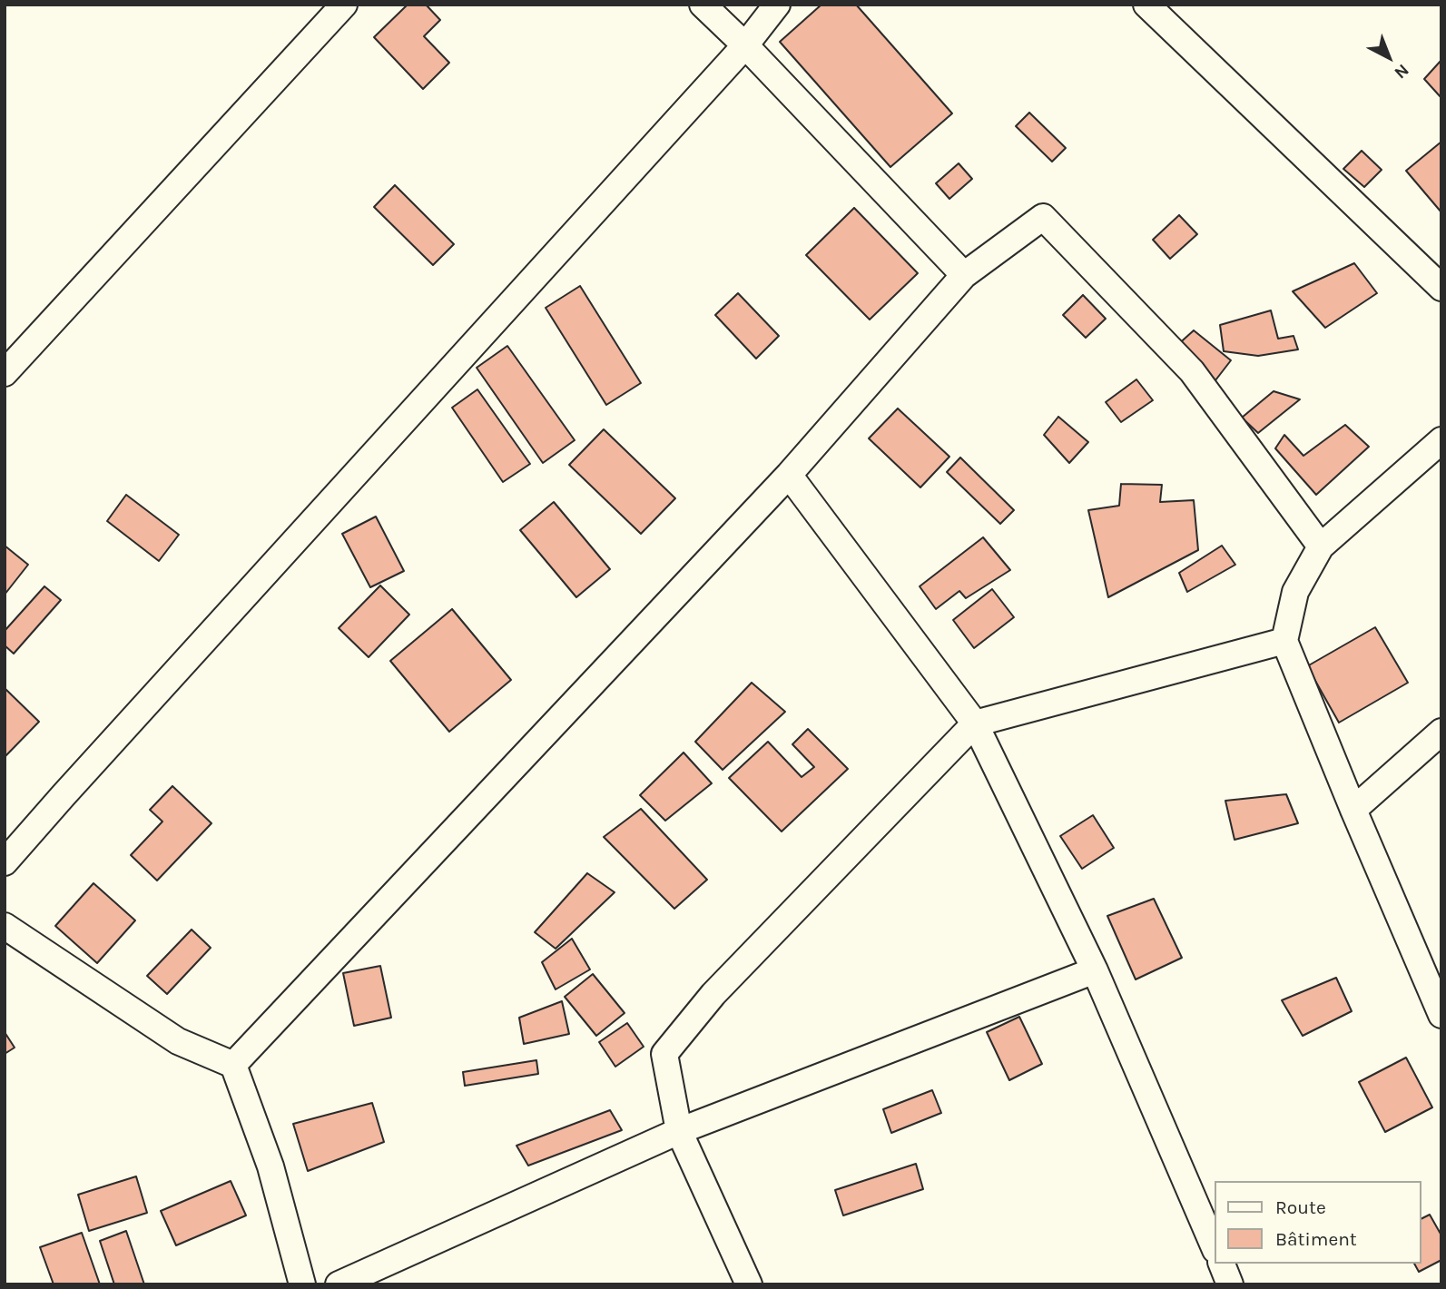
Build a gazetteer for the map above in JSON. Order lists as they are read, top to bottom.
{
  "legend": ["Route", "Bâtiment"],
  "north": "bottom right"
}
